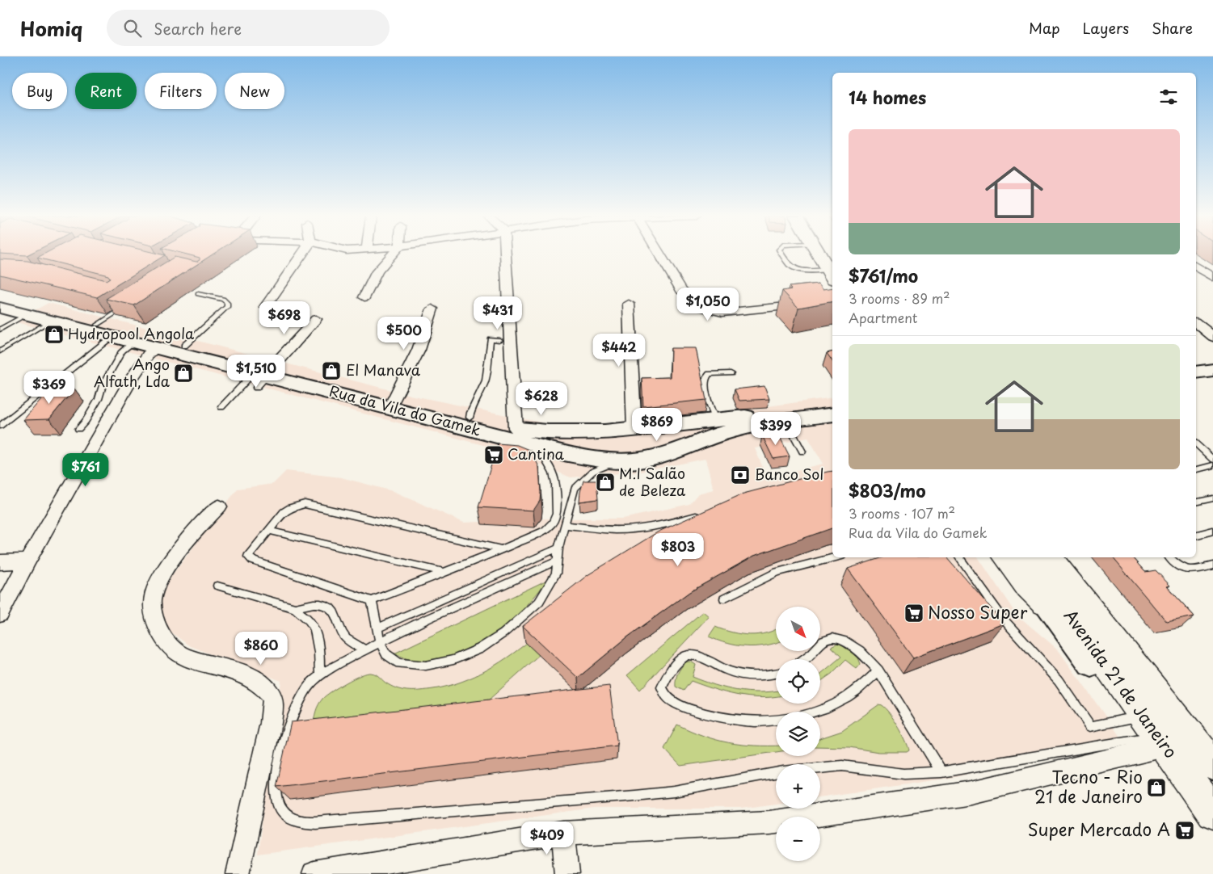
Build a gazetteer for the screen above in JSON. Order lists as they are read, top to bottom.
{
  "streets": {
    "main road": ["Rua da Vila do Gamek", "Avenida 21 de Janeiro"]
  },
  "places": {
    "shop": [
      "Hydropool Angola",
      "El Manava",
      "Ango Alfath, Lda",
      "M.I Salão de Beleza",
      "Tecno - Rio 21 de Janeiro"
    ],
    "supermarket": ["Cantina", "Nosso Super", "Super Mercado A"],
    "bank": ["Banco Sol"]
  },
  "north": "bottom right",
  "page": {
    "header": "Homiq",
    "search": "Search here",
    "nav": ["Map", "Layers", "Share"],
    "chip": [
      "Buy",
      "Rent",
      "Filters",
      "New"
    ],
    "heading": "14 homes",
    "list": [
      {
        "name": "$761/mo",
        "note": "3 rooms · 89 m² · Apartment"
      },
      {
        "name": "$803/mo",
        "note": "3 rooms · 107 m² · Rua da Vila do Gamek"
      }
    ],
    "price": [
      "$1,050",
      "$431",
      "$698",
      "$500",
      "$442",
      "$1,510",
      "$369",
      "$628",
      "$869",
      "$399",
      "$761",
      "$803",
      "$860",
      "$409"
    ],
    "map_buttons": ["+", "−"]
  }
}
